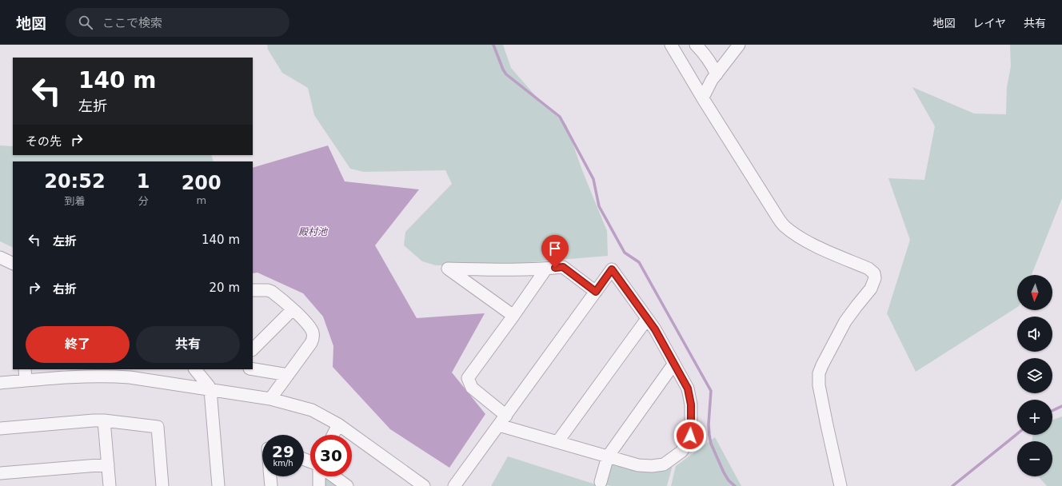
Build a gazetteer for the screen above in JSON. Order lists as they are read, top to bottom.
{
  "water": ["殿村池"],
  "north": "bottom",
  "page": {
    "header": "地図",
    "search": "ここで検索",
    "nav": ["地図", "レイヤ", "共有"],
    "turn": ["140 m", "左折"],
    "then": "その先",
    "eta": [
      "20:52",
      "到着",
      "1",
      "分",
      "200",
      "m"
    ],
    "list": [
      {
        "name": "左折",
        "value": "140 m"
      },
      {
        "name": "右折",
        "value": "20 m"
      }
    ],
    "map_buttons": ["+", "−"],
    "buttons": ["終了", "共有"],
    "speed": "29 km/h",
    "limit": "30"
  }
}
